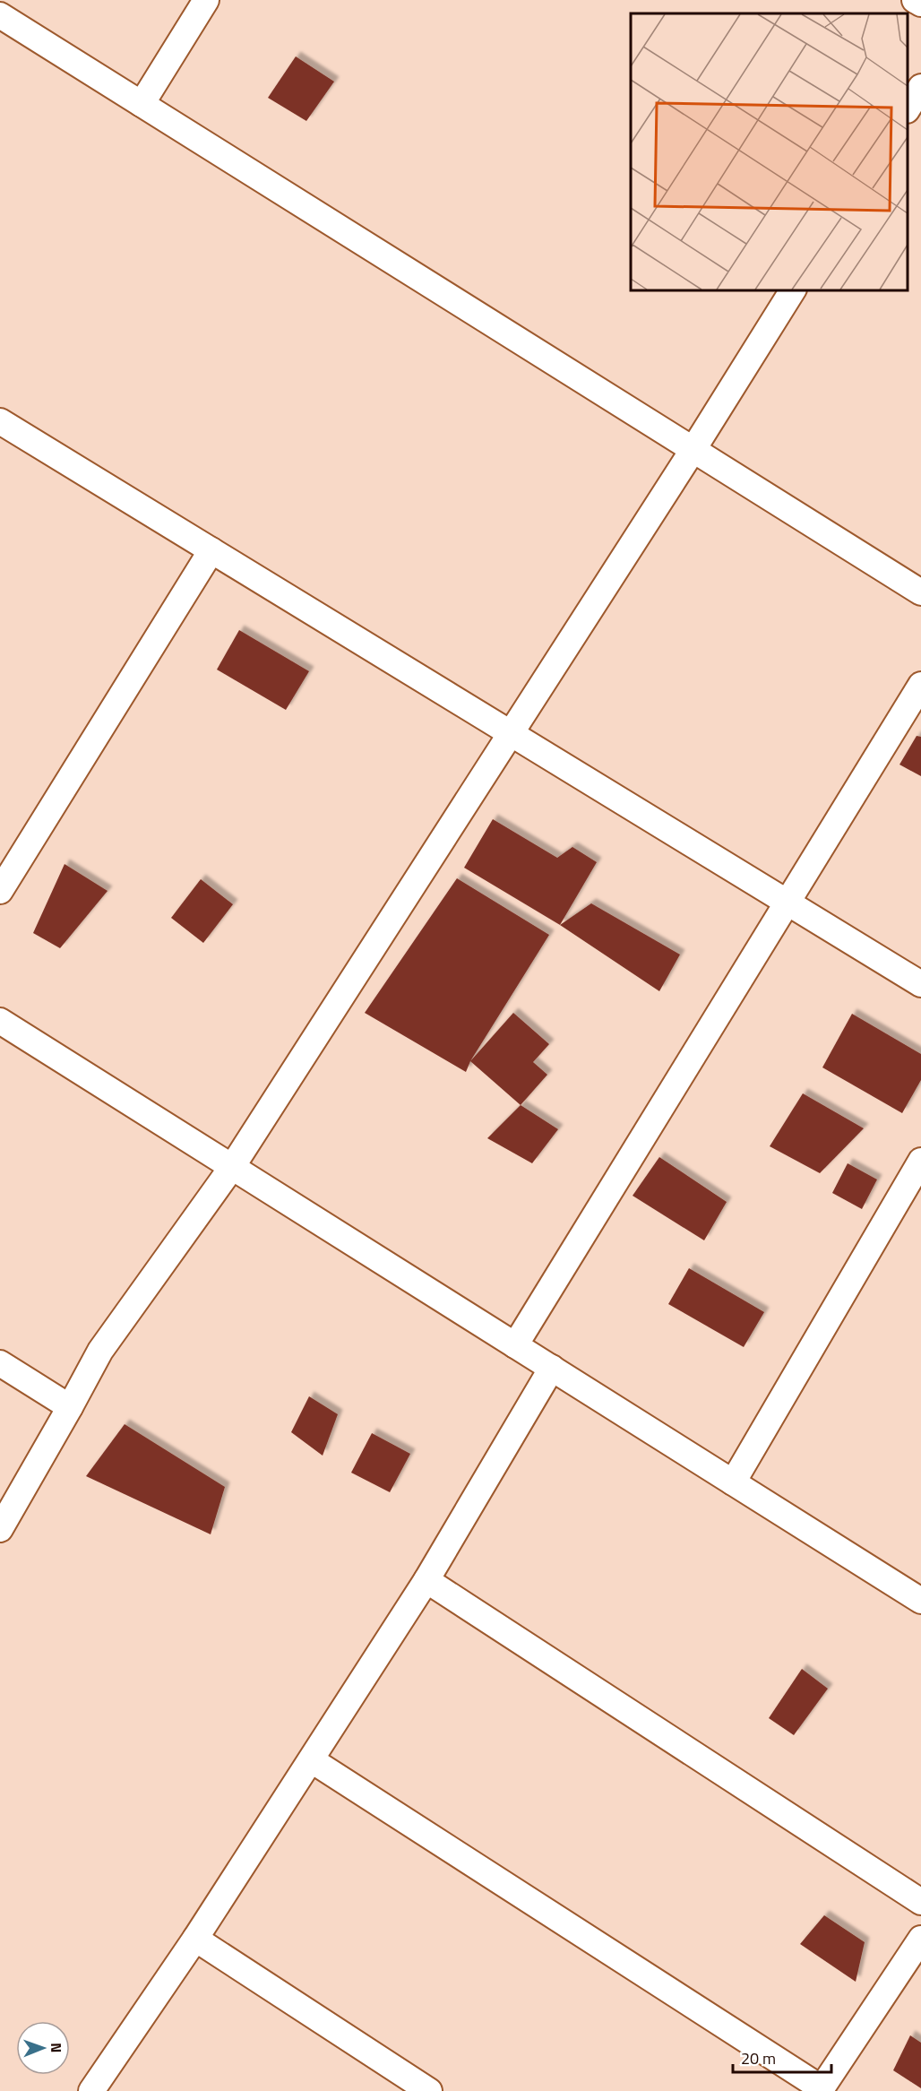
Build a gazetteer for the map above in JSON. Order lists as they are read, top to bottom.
{
  "scale_bar": "20 m",
  "north": "right"
}
